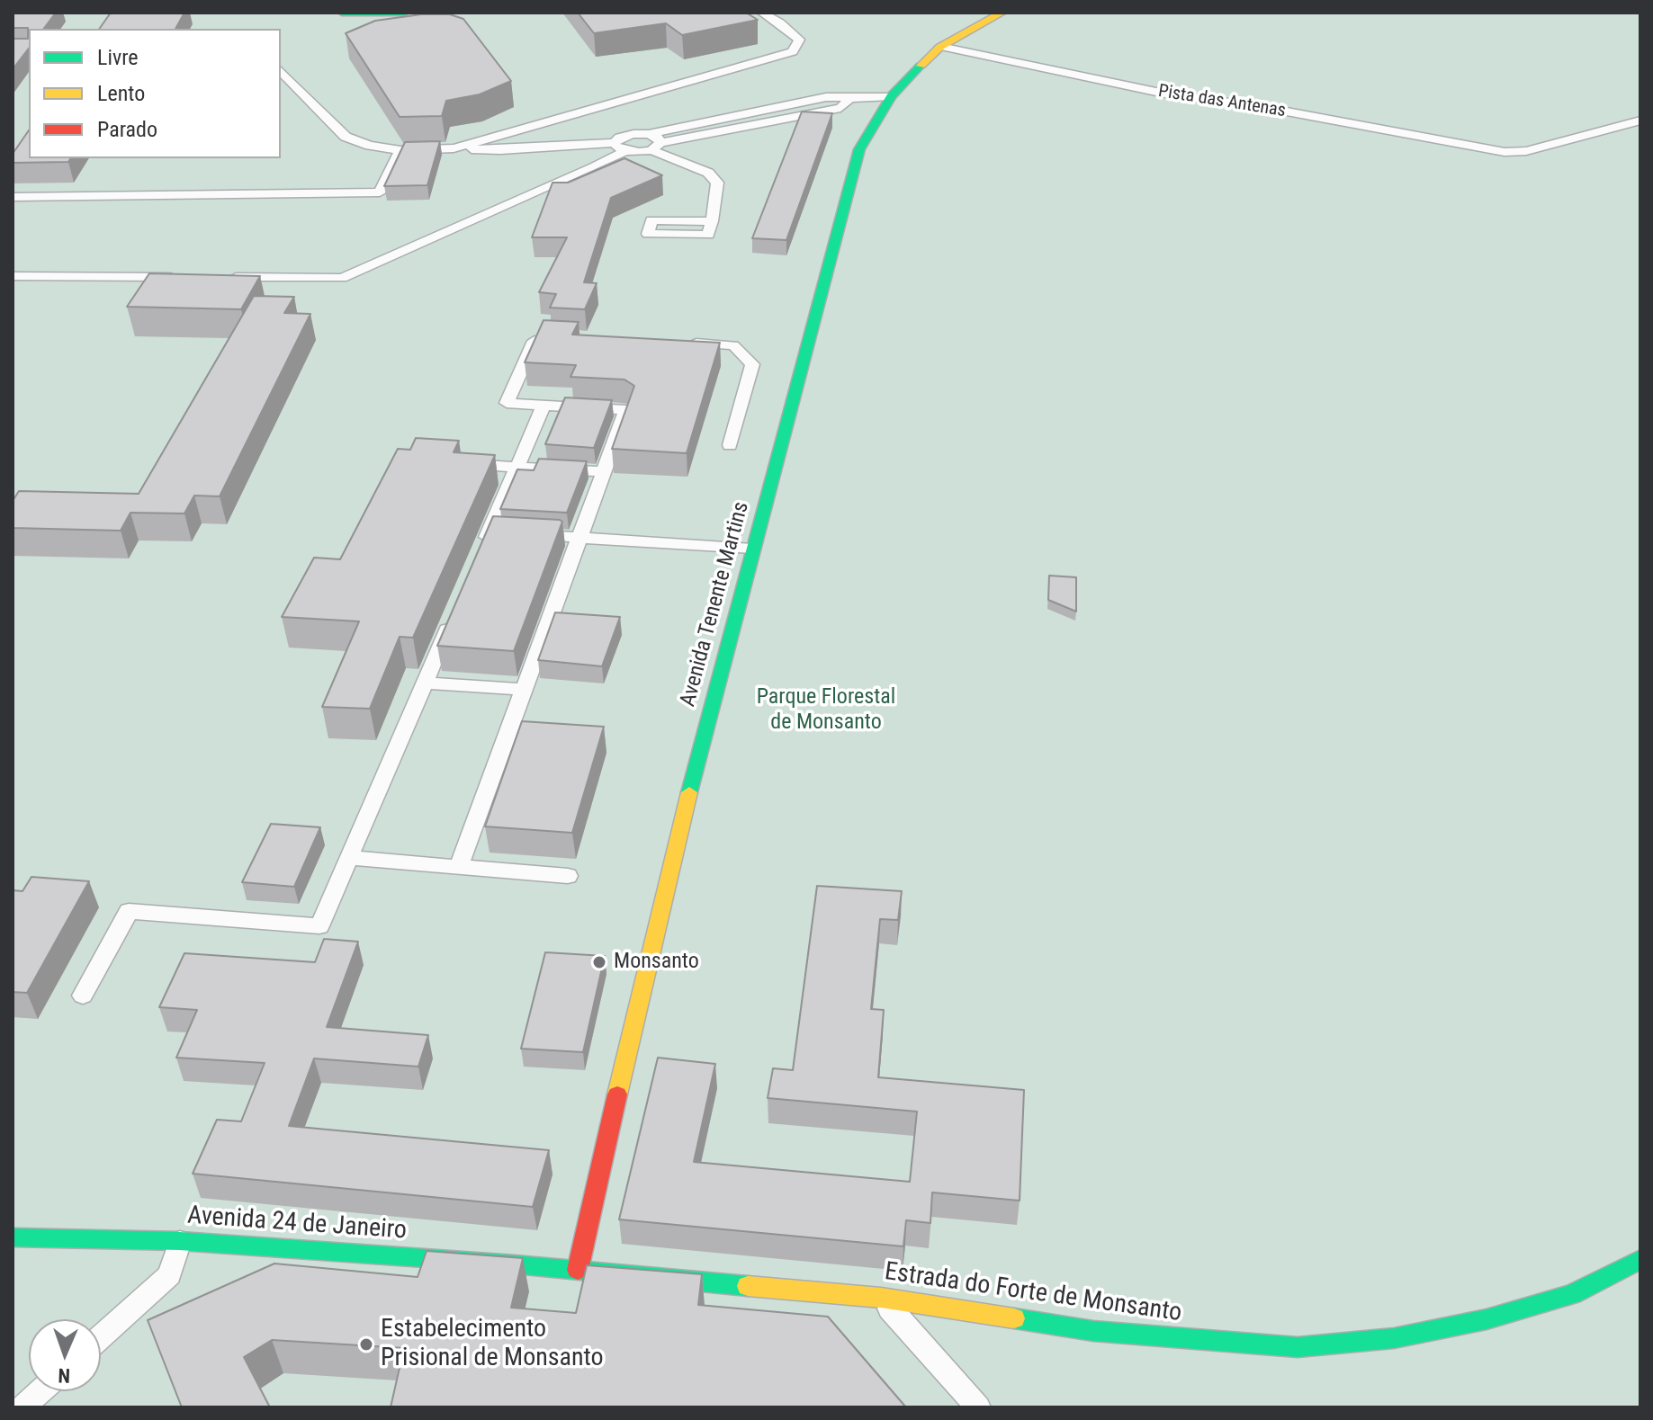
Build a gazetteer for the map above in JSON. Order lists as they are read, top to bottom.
{
  "streets": {
    "street": ["Avenida Tenente Martins", "Avenida 24 de Janeiro", "Estrada do Forte de Monsanto"],
    "lane": ["Pista das Antenas"]
  },
  "crossings": [
    ["Pista das Antenas", "Avenida Tenente Martins"],
    ["Avenida Tenente Martins", "Avenida 24 de Janeiro"],
    ["Avenida Tenente Martins", "Estrada do Forte de Monsanto"],
    ["Avenida 24 de Janeiro", "Estrada do Forte de Monsanto"]
  ],
  "parks": ["Parque Florestal de Monsanto"],
  "places": ["Monsanto", "Estabelecimento Prisional de Monsanto"],
  "legend": ["Livre", "Lento", "Parado"],
  "north": "bottom"
}
